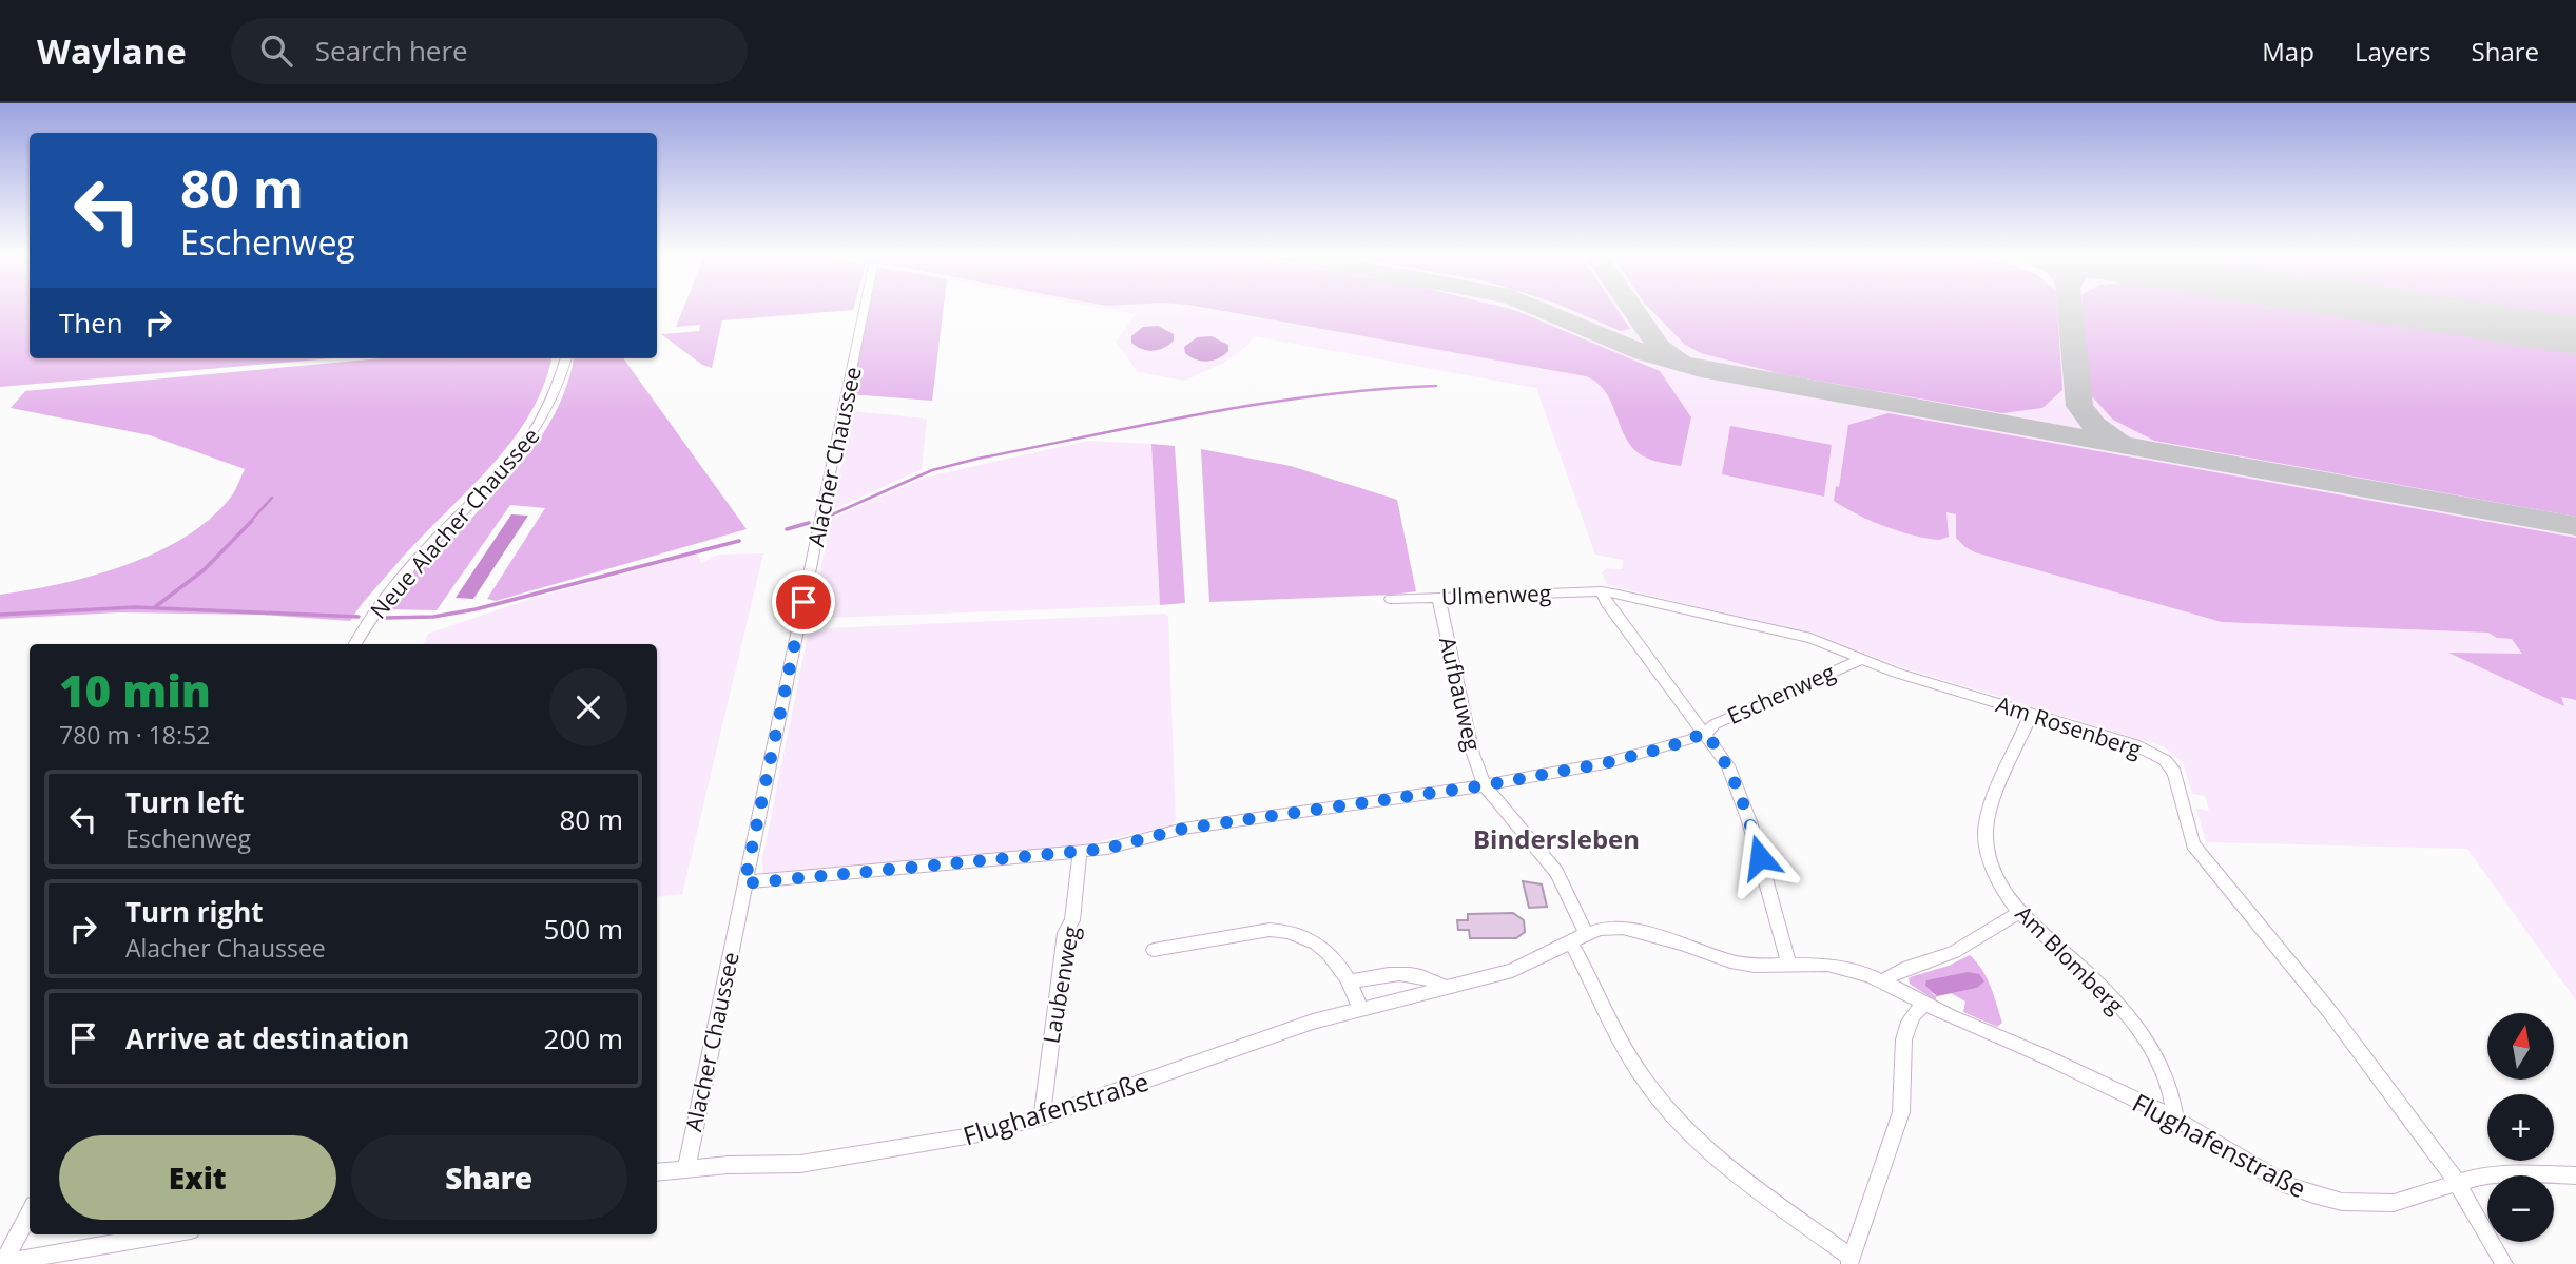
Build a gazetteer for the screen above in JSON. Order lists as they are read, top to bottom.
{
  "streets": {
    "street": [
      "Alacher Chaussee",
      "Neue Alacher Chaussee",
      "Ulmenweg",
      "Aufbauweg",
      "Eschenweg",
      "Am Rosenberg",
      "Am Blomberg",
      "Laubenweg",
      "Flughafenstraße"
    ]
  },
  "crossings": [
    ["Alacher Chaussee", "Eschenweg"],
    ["Alacher Chaussee", "Flughafenstraße"],
    ["Ulmenweg", "Aufbauweg"],
    ["Ulmenweg", "Am Rosenberg"],
    ["Aufbauweg", "Eschenweg"],
    ["Aufbauweg", "Flughafenstraße"],
    ["Eschenweg", "Am Rosenberg"],
    ["Eschenweg", "Laubenweg"],
    ["Am Rosenberg", "Am Blomberg"],
    ["Am Rosenberg", "Flughafenstraße"],
    ["Am Blomberg", "Flughafenstraße"],
    ["Laubenweg", "Flughafenstraße"]
  ],
  "districts": ["Bindersleben"],
  "north": "top",
  "page": {
    "header": "Waylane",
    "search": "Search here",
    "nav": ["Map", "Layers", "Share"],
    "turn": ["80 m", "Eschenweg"],
    "then": "Then",
    "heading": ["10 min", "780 m · 18:52"],
    "list": [
      {
        "name": "Turn left",
        "note": "Eschenweg",
        "value": "80 m"
      },
      {
        "name": "Turn right",
        "note": "Alacher Chaussee",
        "value": "500 m"
      },
      {
        "name": "Arrive at destination",
        "value": "200 m"
      }
    ],
    "map_buttons": ["+", "−"],
    "buttons": ["Exit", "Share"]
  }
}
